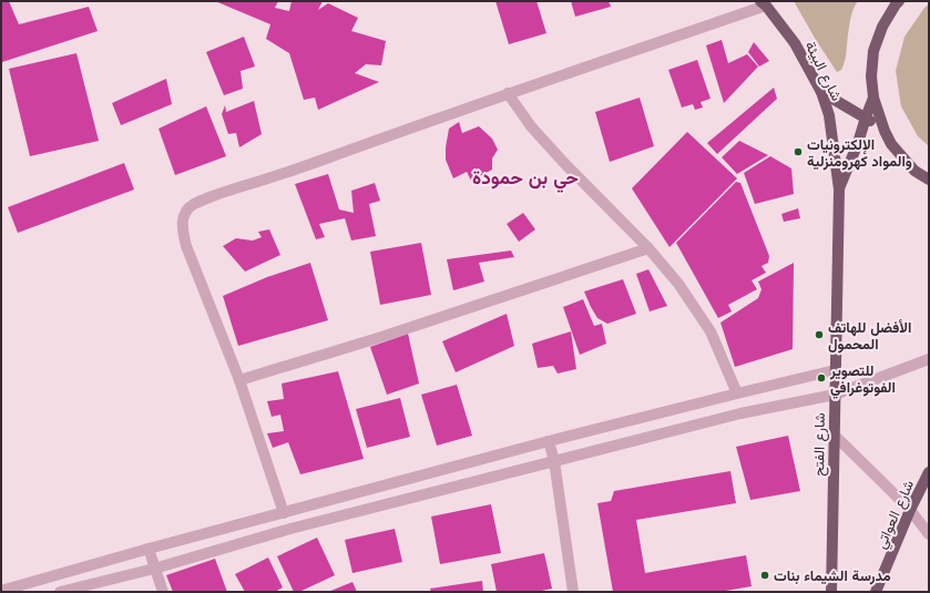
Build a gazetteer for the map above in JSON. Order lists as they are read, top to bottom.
{
  "streets": {
    "main road": ["شارع البيئة", "شارع الفتح", "شارع العواتي"]
  },
  "crossings": [
    ["شارع البيئة", "شارع الفتح"]
  ],
  "districts": ["حي بن حمودة"],
  "places": [
    "الإلكترونيات والمواد كهرومنزلية",
    "الأفضل للهاتف المحمول",
    "للتصوير الفوتوغرافي",
    "مدرسة الشيماء بنات"
  ]
}
